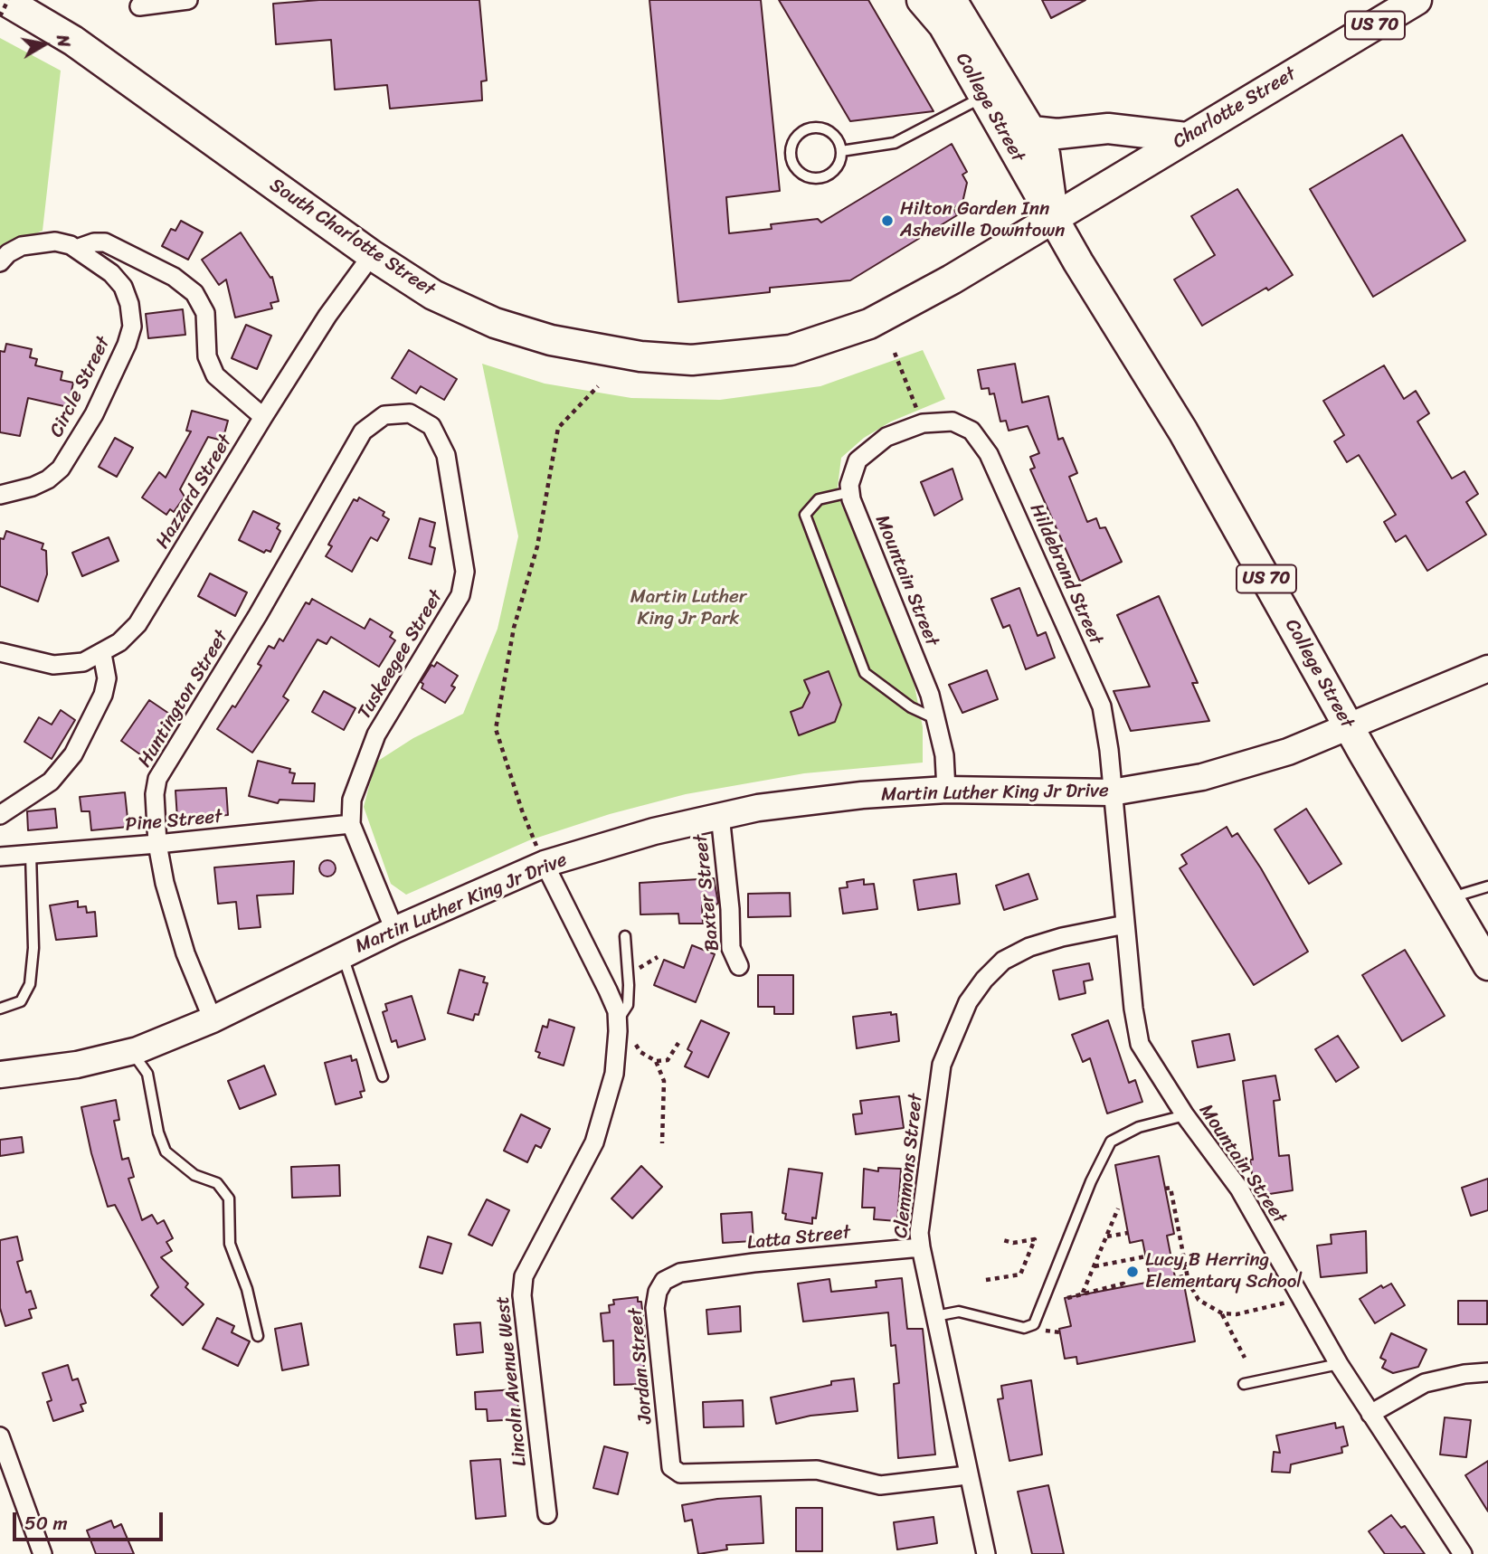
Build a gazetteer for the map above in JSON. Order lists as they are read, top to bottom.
{
  "streets": {
    "main road": [
      "US 70",
      "College Street",
      "Charlotte Street",
      "South Charlotte Street",
      "Martin Luther King Jr Drive"
    ],
    "street": [
      "Circle Street",
      "Hazzard Street",
      "Hildebrand Street",
      "Mountain Street",
      "Tuskeegee Street",
      "Huntington Street",
      "Pine Street",
      "Baxter Street",
      "Clemmons Street",
      "Latta Street",
      "Jordan Street",
      "Lincoln Avenue West"
    ]
  },
  "crossings": [
    ["College Street", "Charlotte Street"],
    ["College Street", "South Charlotte Street"],
    ["College Street", "Martin Luther King Jr Drive"],
    ["Charlotte Street", "South Charlotte Street"],
    ["South Charlotte Street", "Hazzard Street"],
    ["Hildebrand Street", "Mountain Street"],
    ["Hildebrand Street", "Martin Luther King Jr Drive"],
    ["Mountain Street", "Martin Luther King Jr Drive"],
    ["Mountain Street", "Clemmons Street"],
    ["Tuskeegee Street", "Huntington Street"],
    ["Tuskeegee Street", "Martin Luther King Jr Drive"],
    ["Tuskeegee Street", "Pine Street"],
    ["Huntington Street", "Martin Luther King Jr Drive"],
    ["Huntington Street", "Pine Street"],
    ["Martin Luther King Jr Drive", "Baxter Street"],
    ["Martin Luther King Jr Drive", "Lincoln Avenue West"],
    ["Clemmons Street", "Latta Street"],
    ["Clemmons Street", "Jordan Street"],
    ["Latta Street", "Jordan Street"]
  ],
  "parks": ["Martin Luther King Jr Park"],
  "places": ["Hilton Garden Inn Asheville Downtown", "Lucy B Herring Elementary School"],
  "scale_bar": "50 m",
  "north": "right"
}
